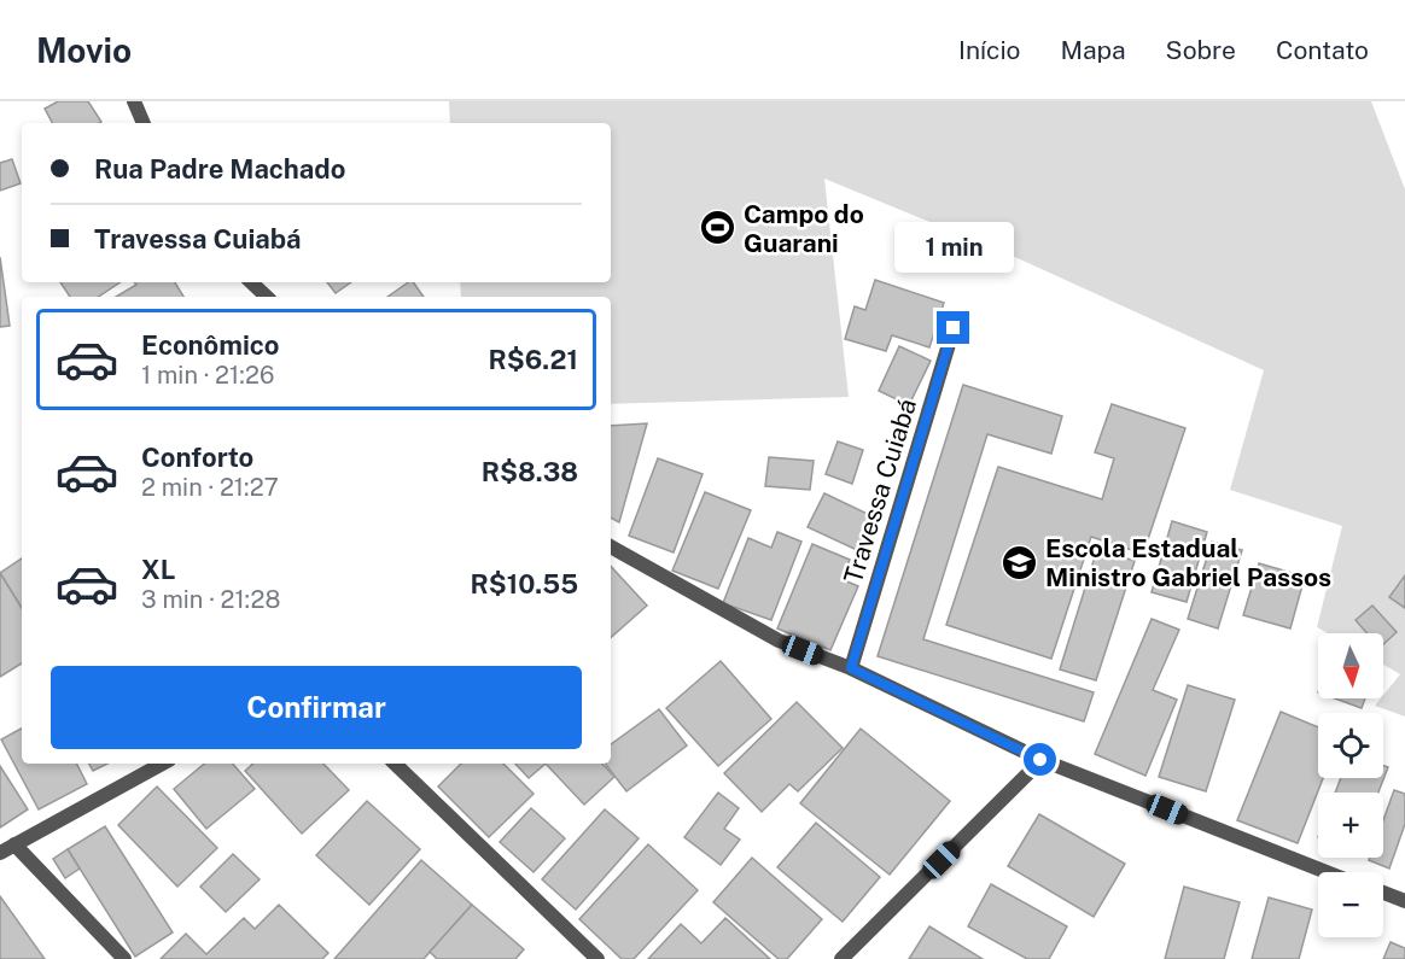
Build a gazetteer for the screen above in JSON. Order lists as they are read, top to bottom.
{
  "streets": {
    "street": ["Travessa Cuiabá"]
  },
  "places": {
    "sports": ["Campo do Guarani"],
    "school or university": ["Escola Estadual Ministro Gabriel Passos"]
  },
  "north": "bottom",
  "page": {
    "header": "Movio",
    "nav": [
      "Início",
      "Mapa",
      "Sobre",
      "Contato"
    ],
    "banner": ["Rua Padre Machado", "Travessa Cuiabá"],
    "bubble": "1 min",
    "list": [
      {
        "name": "Econômico",
        "note": "1 min · 21:26",
        "value": "R$6.21"
      },
      {
        "name": "Conforto",
        "note": "2 min · 21:27",
        "value": "R$8.38"
      },
      {
        "name": "XL",
        "note": "3 min · 21:28",
        "value": "R$10.55"
      }
    ],
    "map_buttons": ["+", "−"],
    "buttons": "Confirmar"
  }
}
